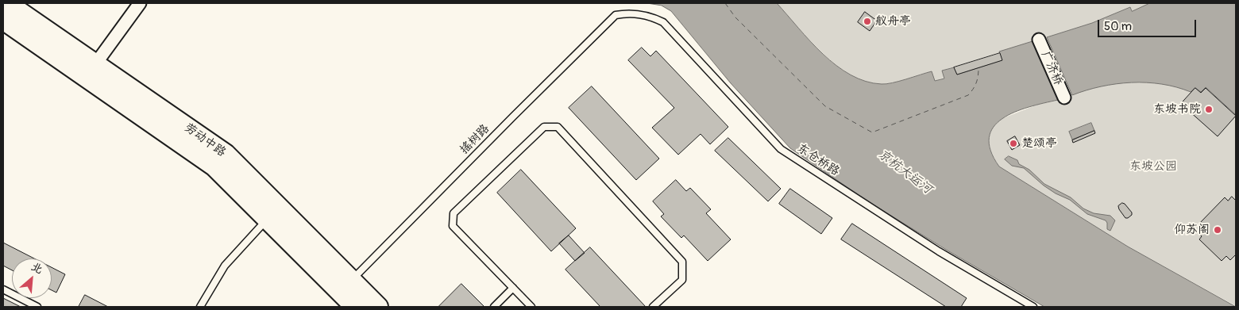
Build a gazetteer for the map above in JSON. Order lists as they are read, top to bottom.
{
  "streets": {
    "main road": ["劳动中路"],
    "street": ["广济桥"],
    "lane": ["摇树路", "东仓桥路"]
  },
  "crossings": [
    ["摇树路", "劳动中路"],
    ["摇树路", "东仓桥路"]
  ],
  "water": ["京杭大运河"],
  "parks": ["东坡公园"],
  "places": [
    "舣舟亭",
    "东坡书院",
    "楚颂亭",
    "仰苏阁"
  ],
  "scale_bar": "50 m",
  "north": "top right"
}
